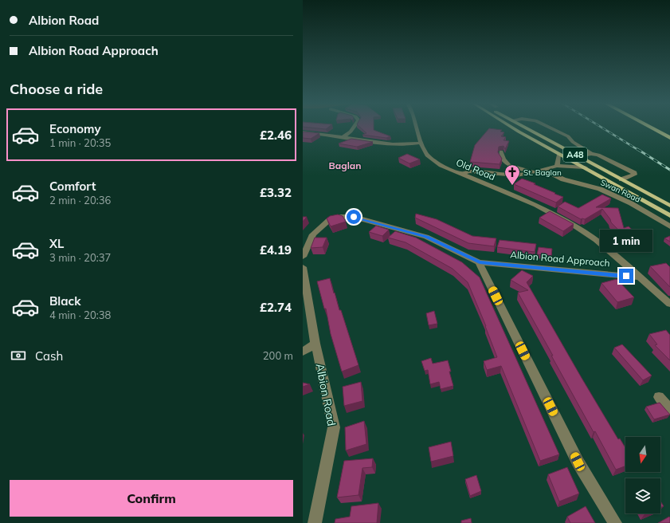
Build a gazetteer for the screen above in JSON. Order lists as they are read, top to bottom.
{
  "streets": {
    "main road": ["A48"],
    "street": [
      "Old Road",
      "Swan Road",
      "Albion Road Approach",
      "Albion Road"
    ]
  },
  "crossings": [
    ["Old Road", "Albion Road Approach"]
  ],
  "districts": ["Baglan"],
  "places": {
    "church": ["St. Baglan"]
  },
  "north": "bottom",
  "page": {
    "banner": ["Albion Road", "Albion Road Approach"],
    "heading": "Choose a ride",
    "list": [
      {
        "name": "Economy",
        "note": "1 min · 20:35",
        "value": "£2.46"
      },
      {
        "name": "Comfort",
        "note": "2 min · 20:36",
        "value": "£3.32"
      },
      {
        "name": "XL",
        "note": "3 min · 20:37",
        "value": "£4.19"
      },
      {
        "name": "Black",
        "note": "4 min · 20:38",
        "value": "£2.74"
      }
    ],
    "bubble": "1 min",
    "pay": ["Cash", "200 m"],
    "buttons": "Confirm"
  }
}
